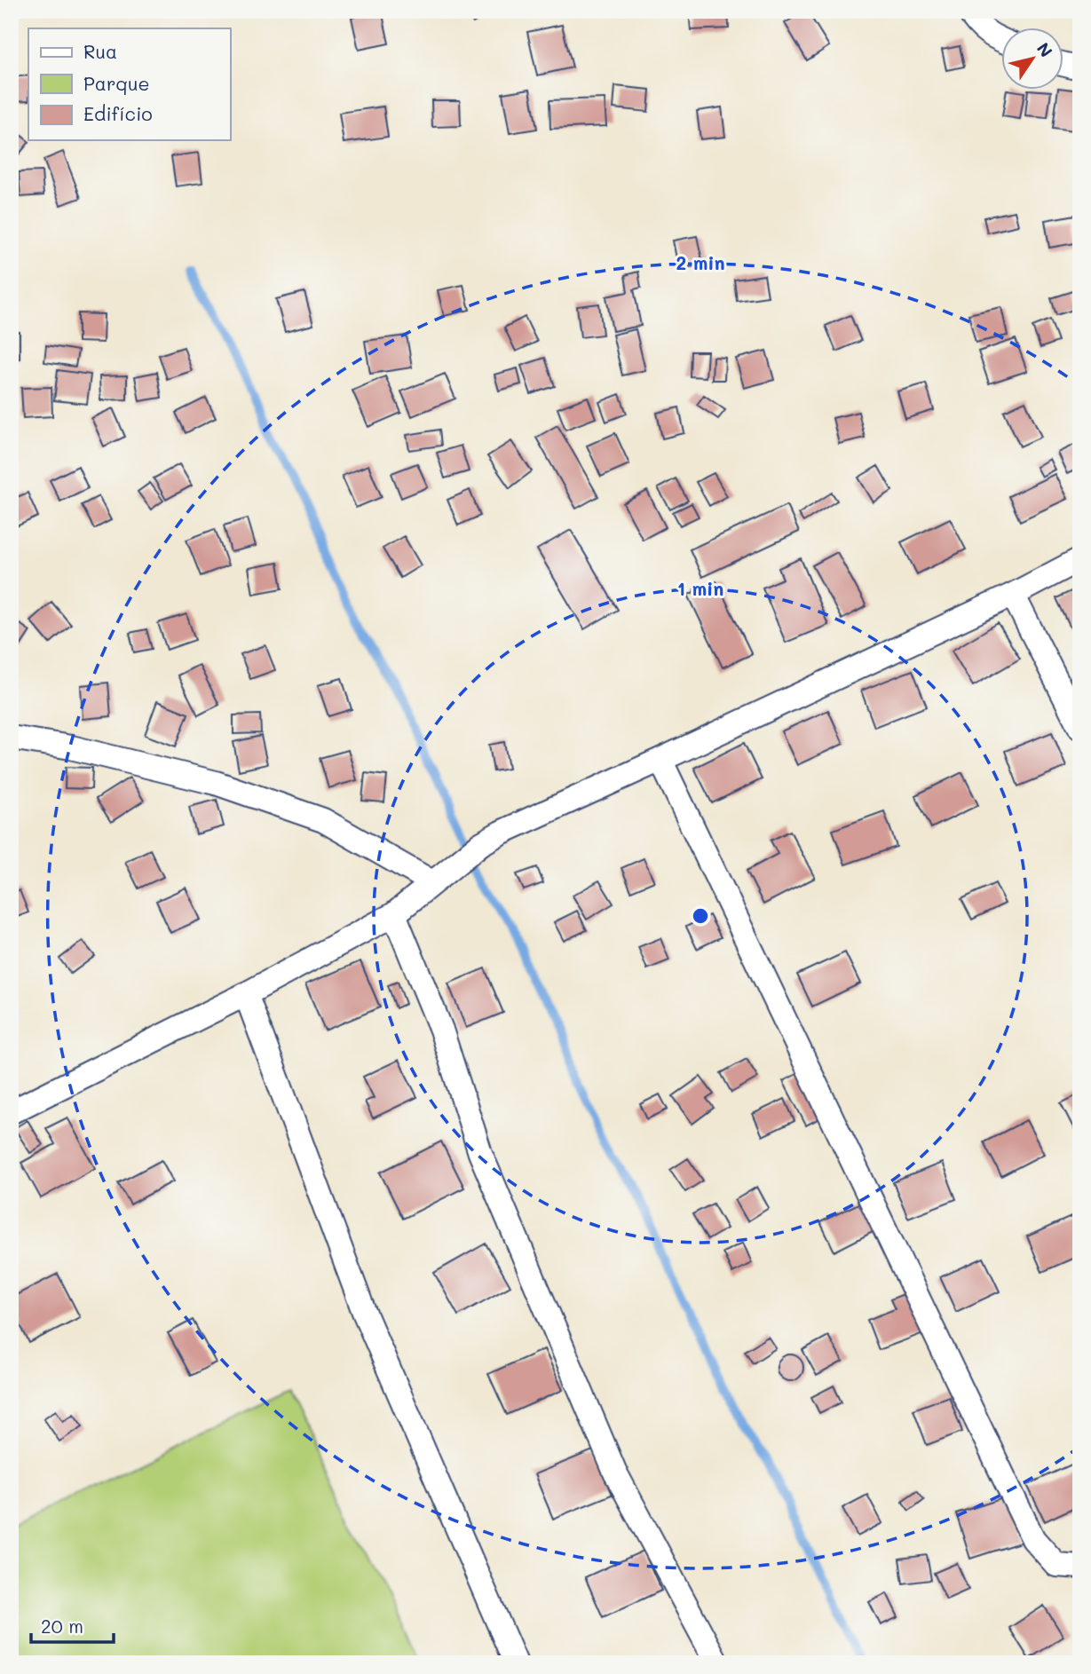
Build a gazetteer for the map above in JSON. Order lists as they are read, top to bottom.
{
  "legend": ["Rua", "Parque", "Edifício"],
  "scale_bar": "20 m",
  "north": "top right",
  "rings": ["2 min", "1 min"]
}
